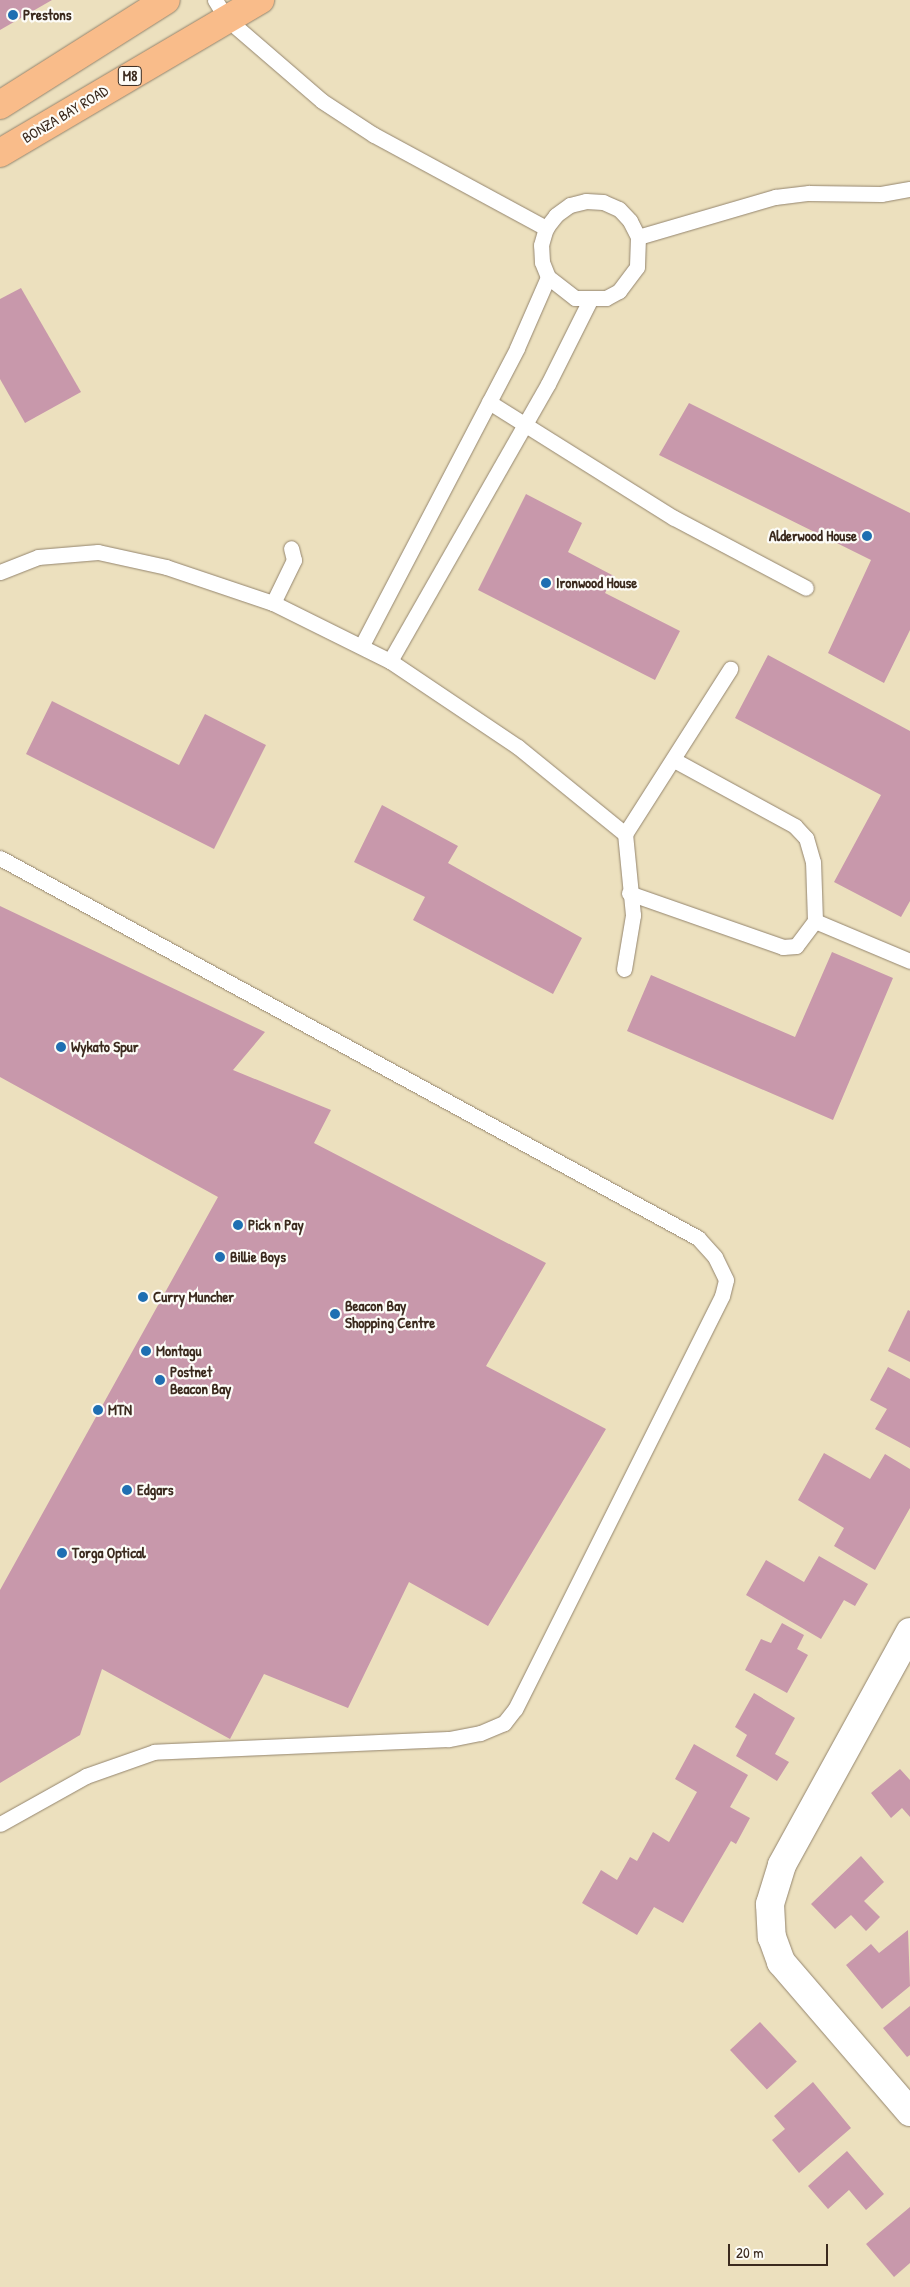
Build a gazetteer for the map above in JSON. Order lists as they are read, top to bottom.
{
  "streets": {
    "main road": ["M8", "BONZA BAY ROAD"]
  },
  "places": [
    "Prestons",
    "Alderwood House",
    "Ironwood House",
    "Wykato Spur",
    "Pick n Pay",
    "Billie Boys",
    "Curry Muncher",
    "Beacon Bay Shopping Centre",
    "Montagu",
    "Postnet Beacon Bay",
    "MTN",
    "Edgars",
    "Torga Optical"
  ],
  "scale_bar": "20 m"
}
